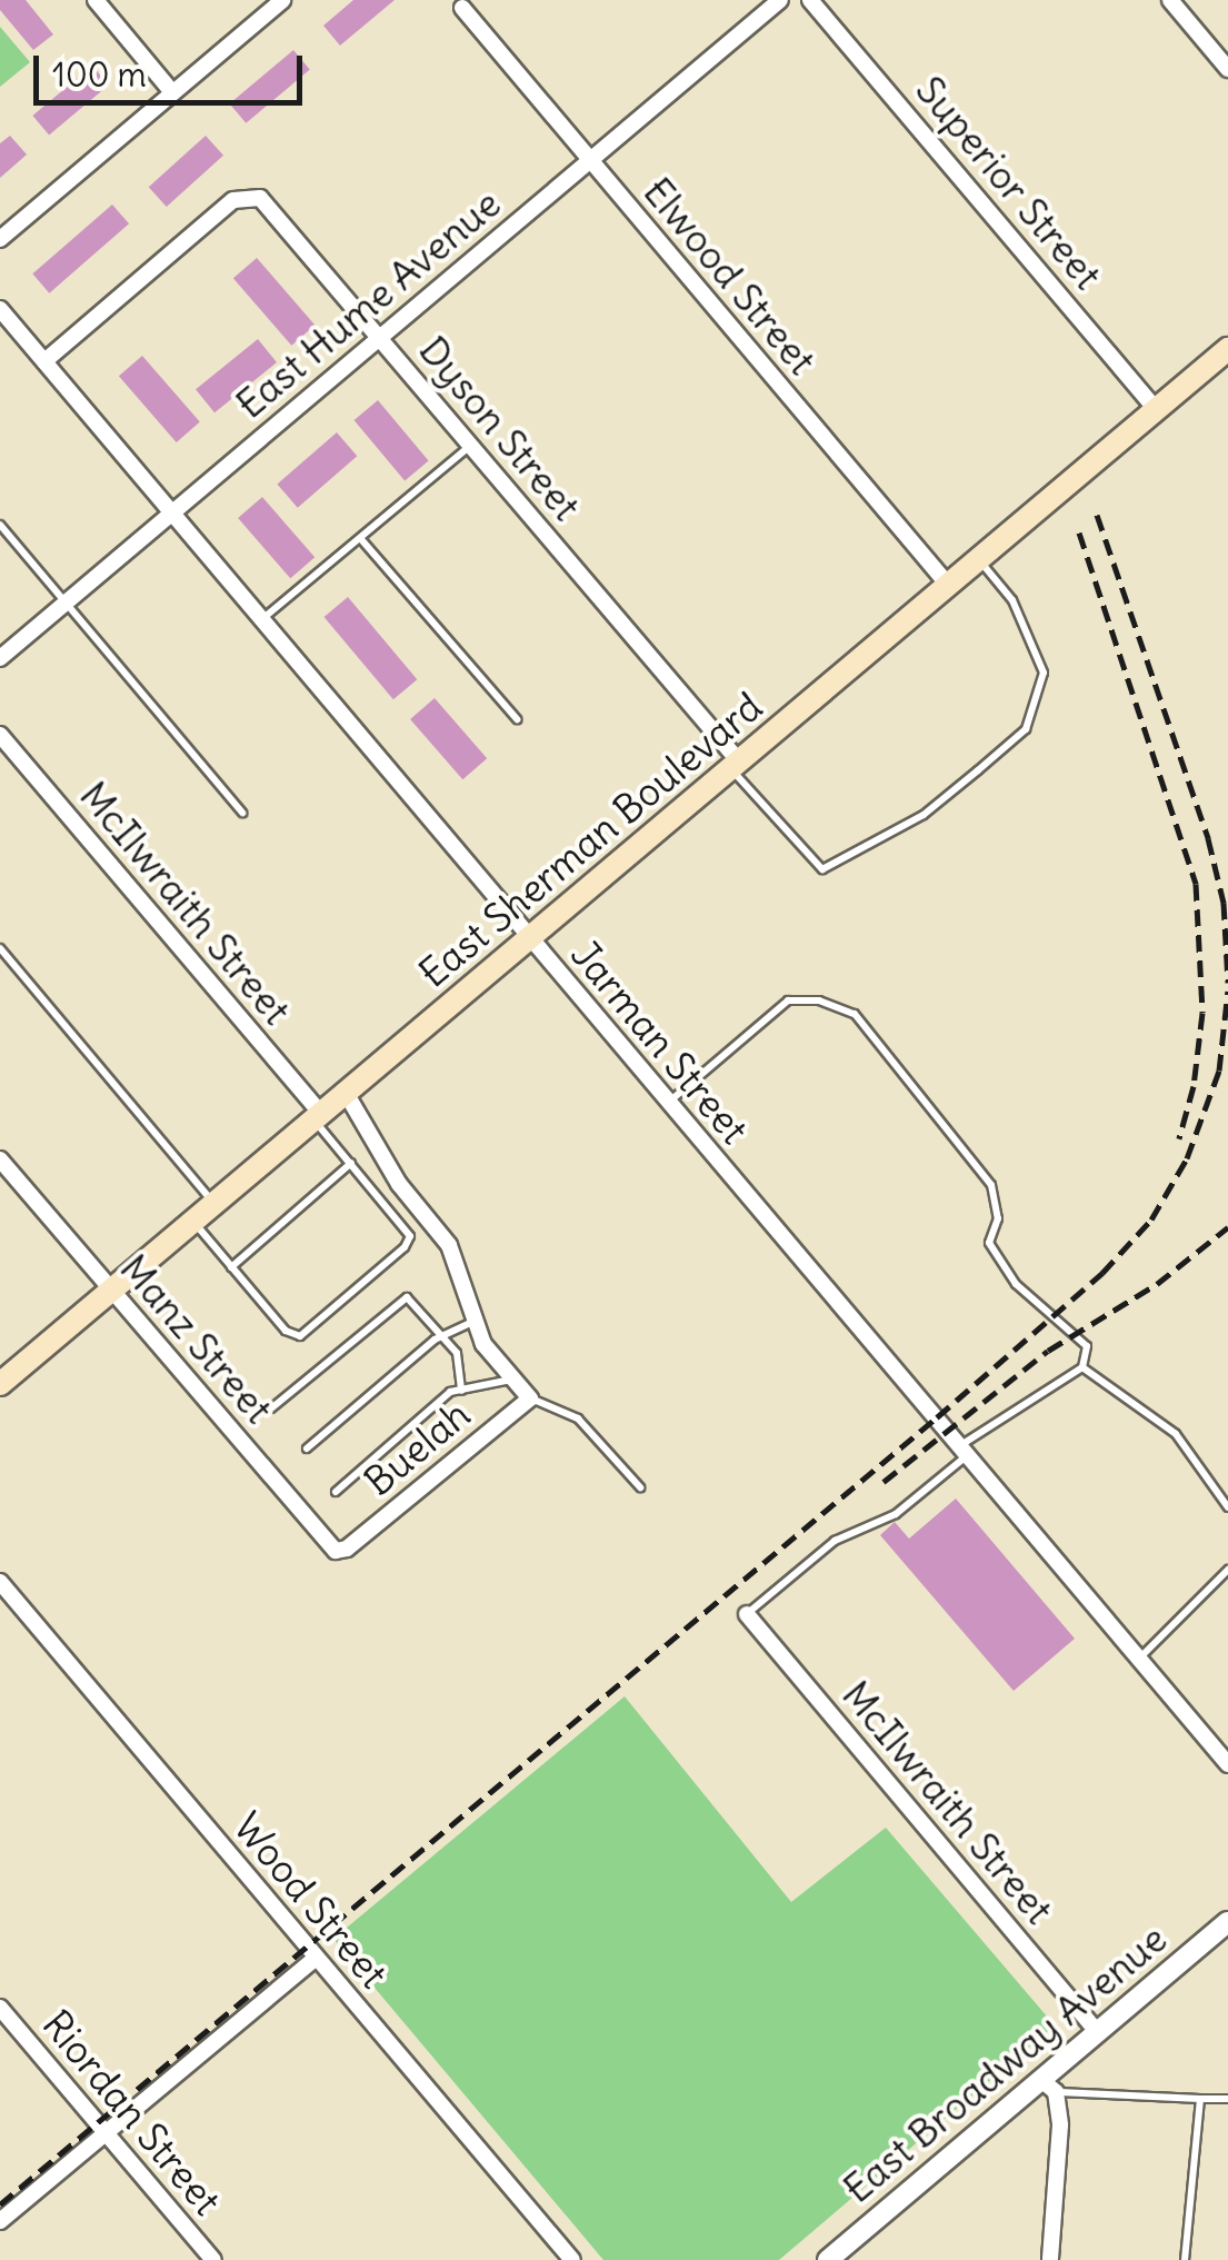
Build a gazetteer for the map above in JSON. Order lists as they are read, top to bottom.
{
  "streets": {
    "main road": ["East Sherman Boulevard"],
    "street": [
      "Superior Street",
      "Elwood Street",
      "East Hume Avenue",
      "Dyson Street",
      "McIlwraith Street",
      "Jarman Street",
      "Manz Street",
      "Buelah",
      "Wood Street",
      "East Broadway Avenue",
      "Riordan Street"
    ]
  },
  "crossings": [
    ["Superior Street", "East Sherman Boulevard"],
    ["Elwood Street", "East Hume Avenue"],
    ["Elwood Street", "East Sherman Boulevard"],
    ["East Hume Avenue", "Dyson Street"],
    ["East Hume Avenue", "Jarman Street"],
    ["Dyson Street", "East Sherman Boulevard"],
    ["Dyson Street", "Jarman Street"],
    ["East Sherman Boulevard", "McIlwraith Street"],
    ["East Sherman Boulevard", "Jarman Street"],
    ["East Sherman Boulevard", "Manz Street"],
    ["McIlwraith Street", "East Broadway Avenue"],
    ["Manz Street", "Buelah"]
  ],
  "scale_bar": "100 m"
}
